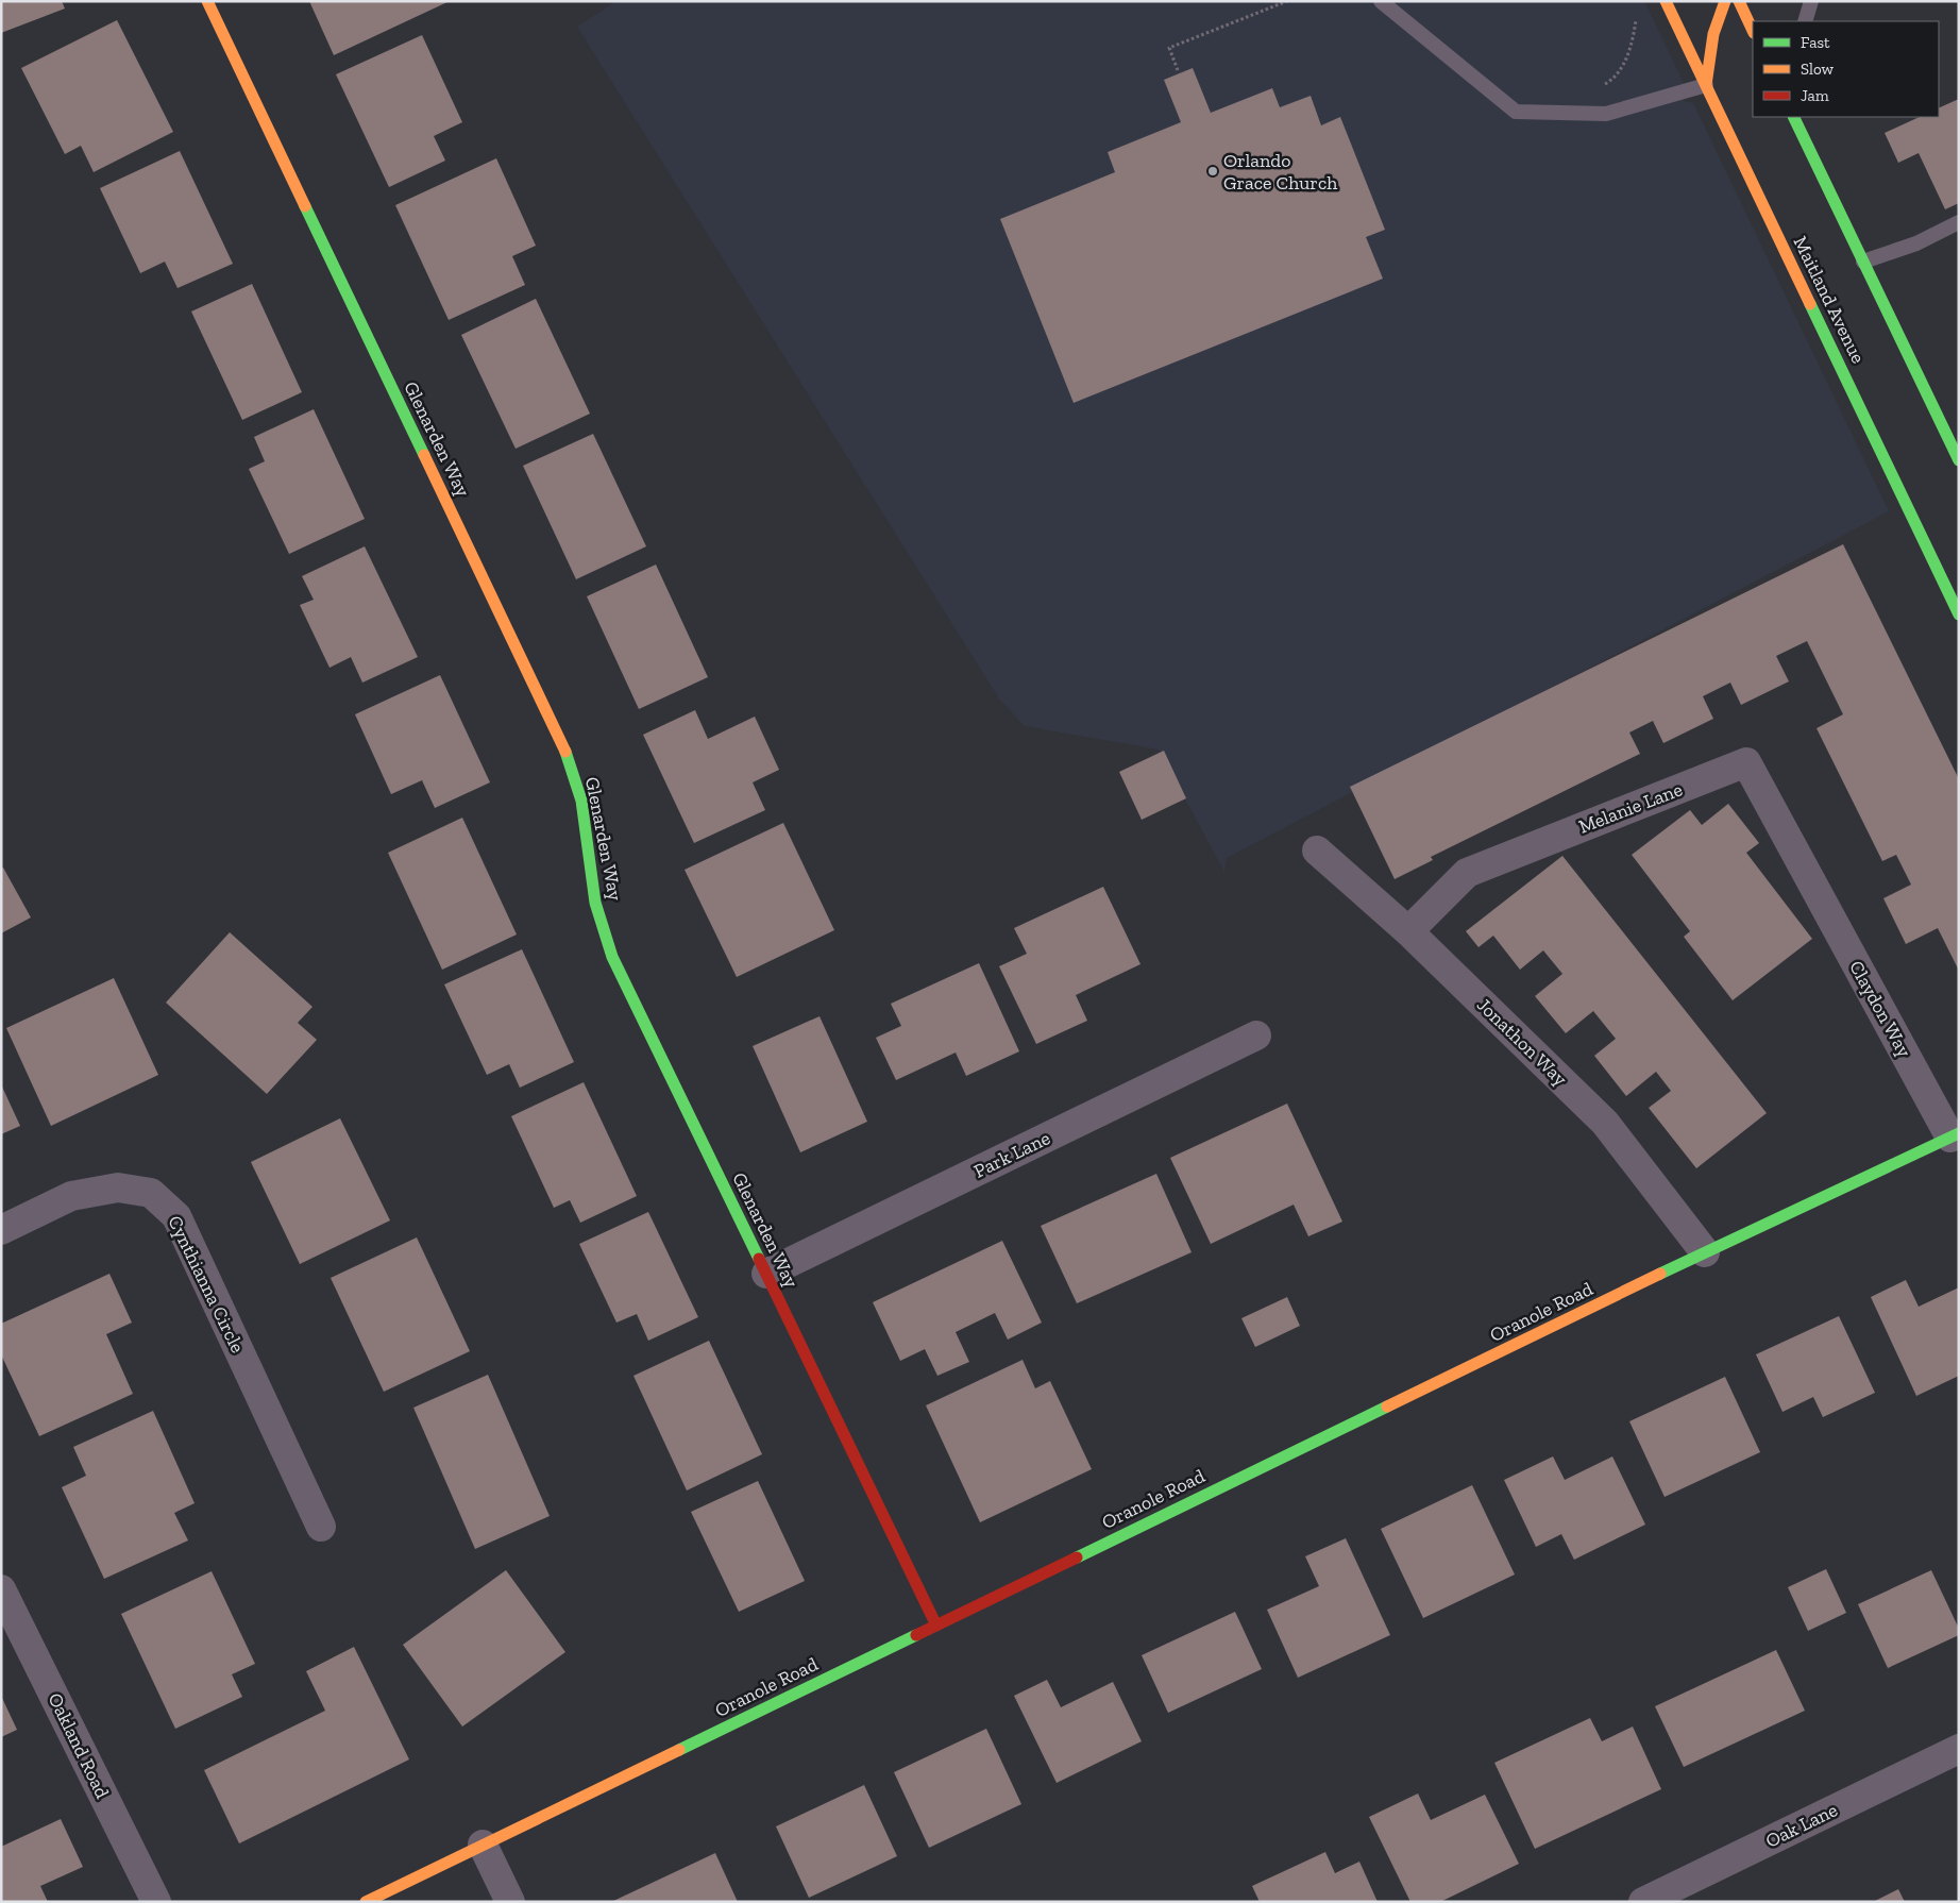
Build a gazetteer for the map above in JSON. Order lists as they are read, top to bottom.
{
  "streets": {
    "street": [
      "Maitland Avenue",
      "Glenarden Way",
      "Melanie Lane",
      "Claydon Way",
      "Jonathon Way",
      "Park Lane",
      "Cynthianna Circle",
      "Oranole Road",
      "Oakland Road",
      "Oak Lane"
    ]
  },
  "crossings": [
    ["Glenarden Way", "Park Lane"],
    ["Glenarden Way", "Oranole Road"],
    ["Melanie Lane", "Claydon Way"],
    ["Melanie Lane", "Jonathon Way"],
    ["Claydon Way", "Oranole Road"],
    ["Jonathon Way", "Oranole Road"]
  ],
  "places": ["Orlando Grace Church"],
  "legend": ["Fast", "Slow", "Jam"]
}
